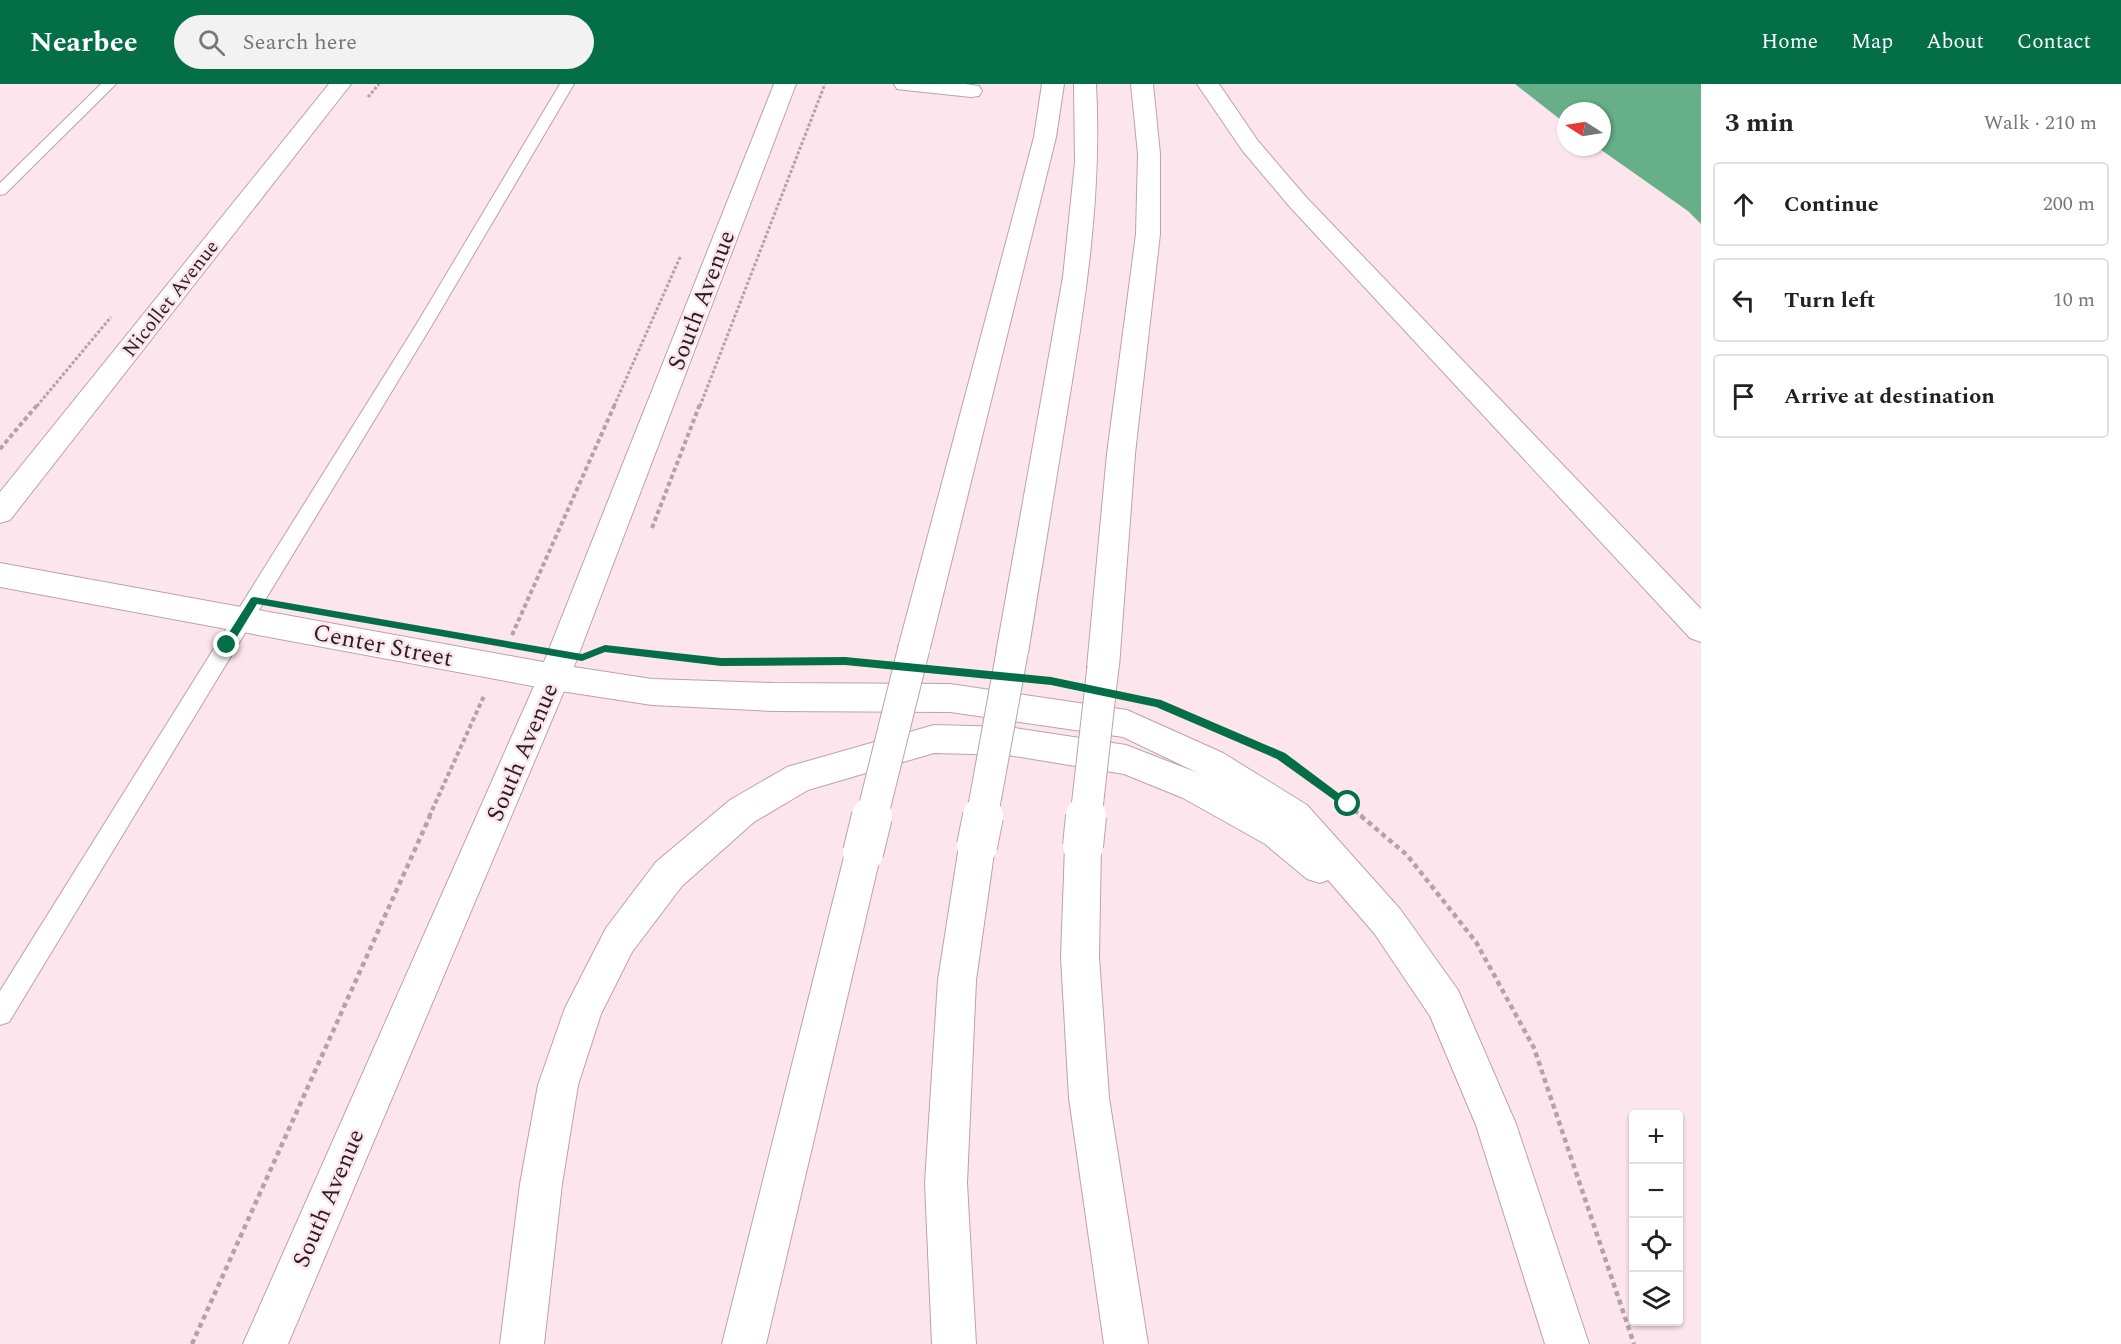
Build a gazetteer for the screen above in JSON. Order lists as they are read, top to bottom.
{
  "streets": {
    "main road": ["Nicollet Avenue", "South Avenue", "Center Street"]
  },
  "crossings": [
    ["South Avenue", "Center Street"]
  ],
  "north": "left",
  "page": {
    "header": "Nearbee",
    "search": "Search here",
    "nav": [
      "Home",
      "Map",
      "About",
      "Contact"
    ],
    "heading": ["3 min", "Walk · 210 m"],
    "list": [
      ["Continue", "200 m"],
      ["Turn left", "10 m"],
      "Arrive at destination"
    ],
    "map_buttons": ["+", "−"]
  }
}
